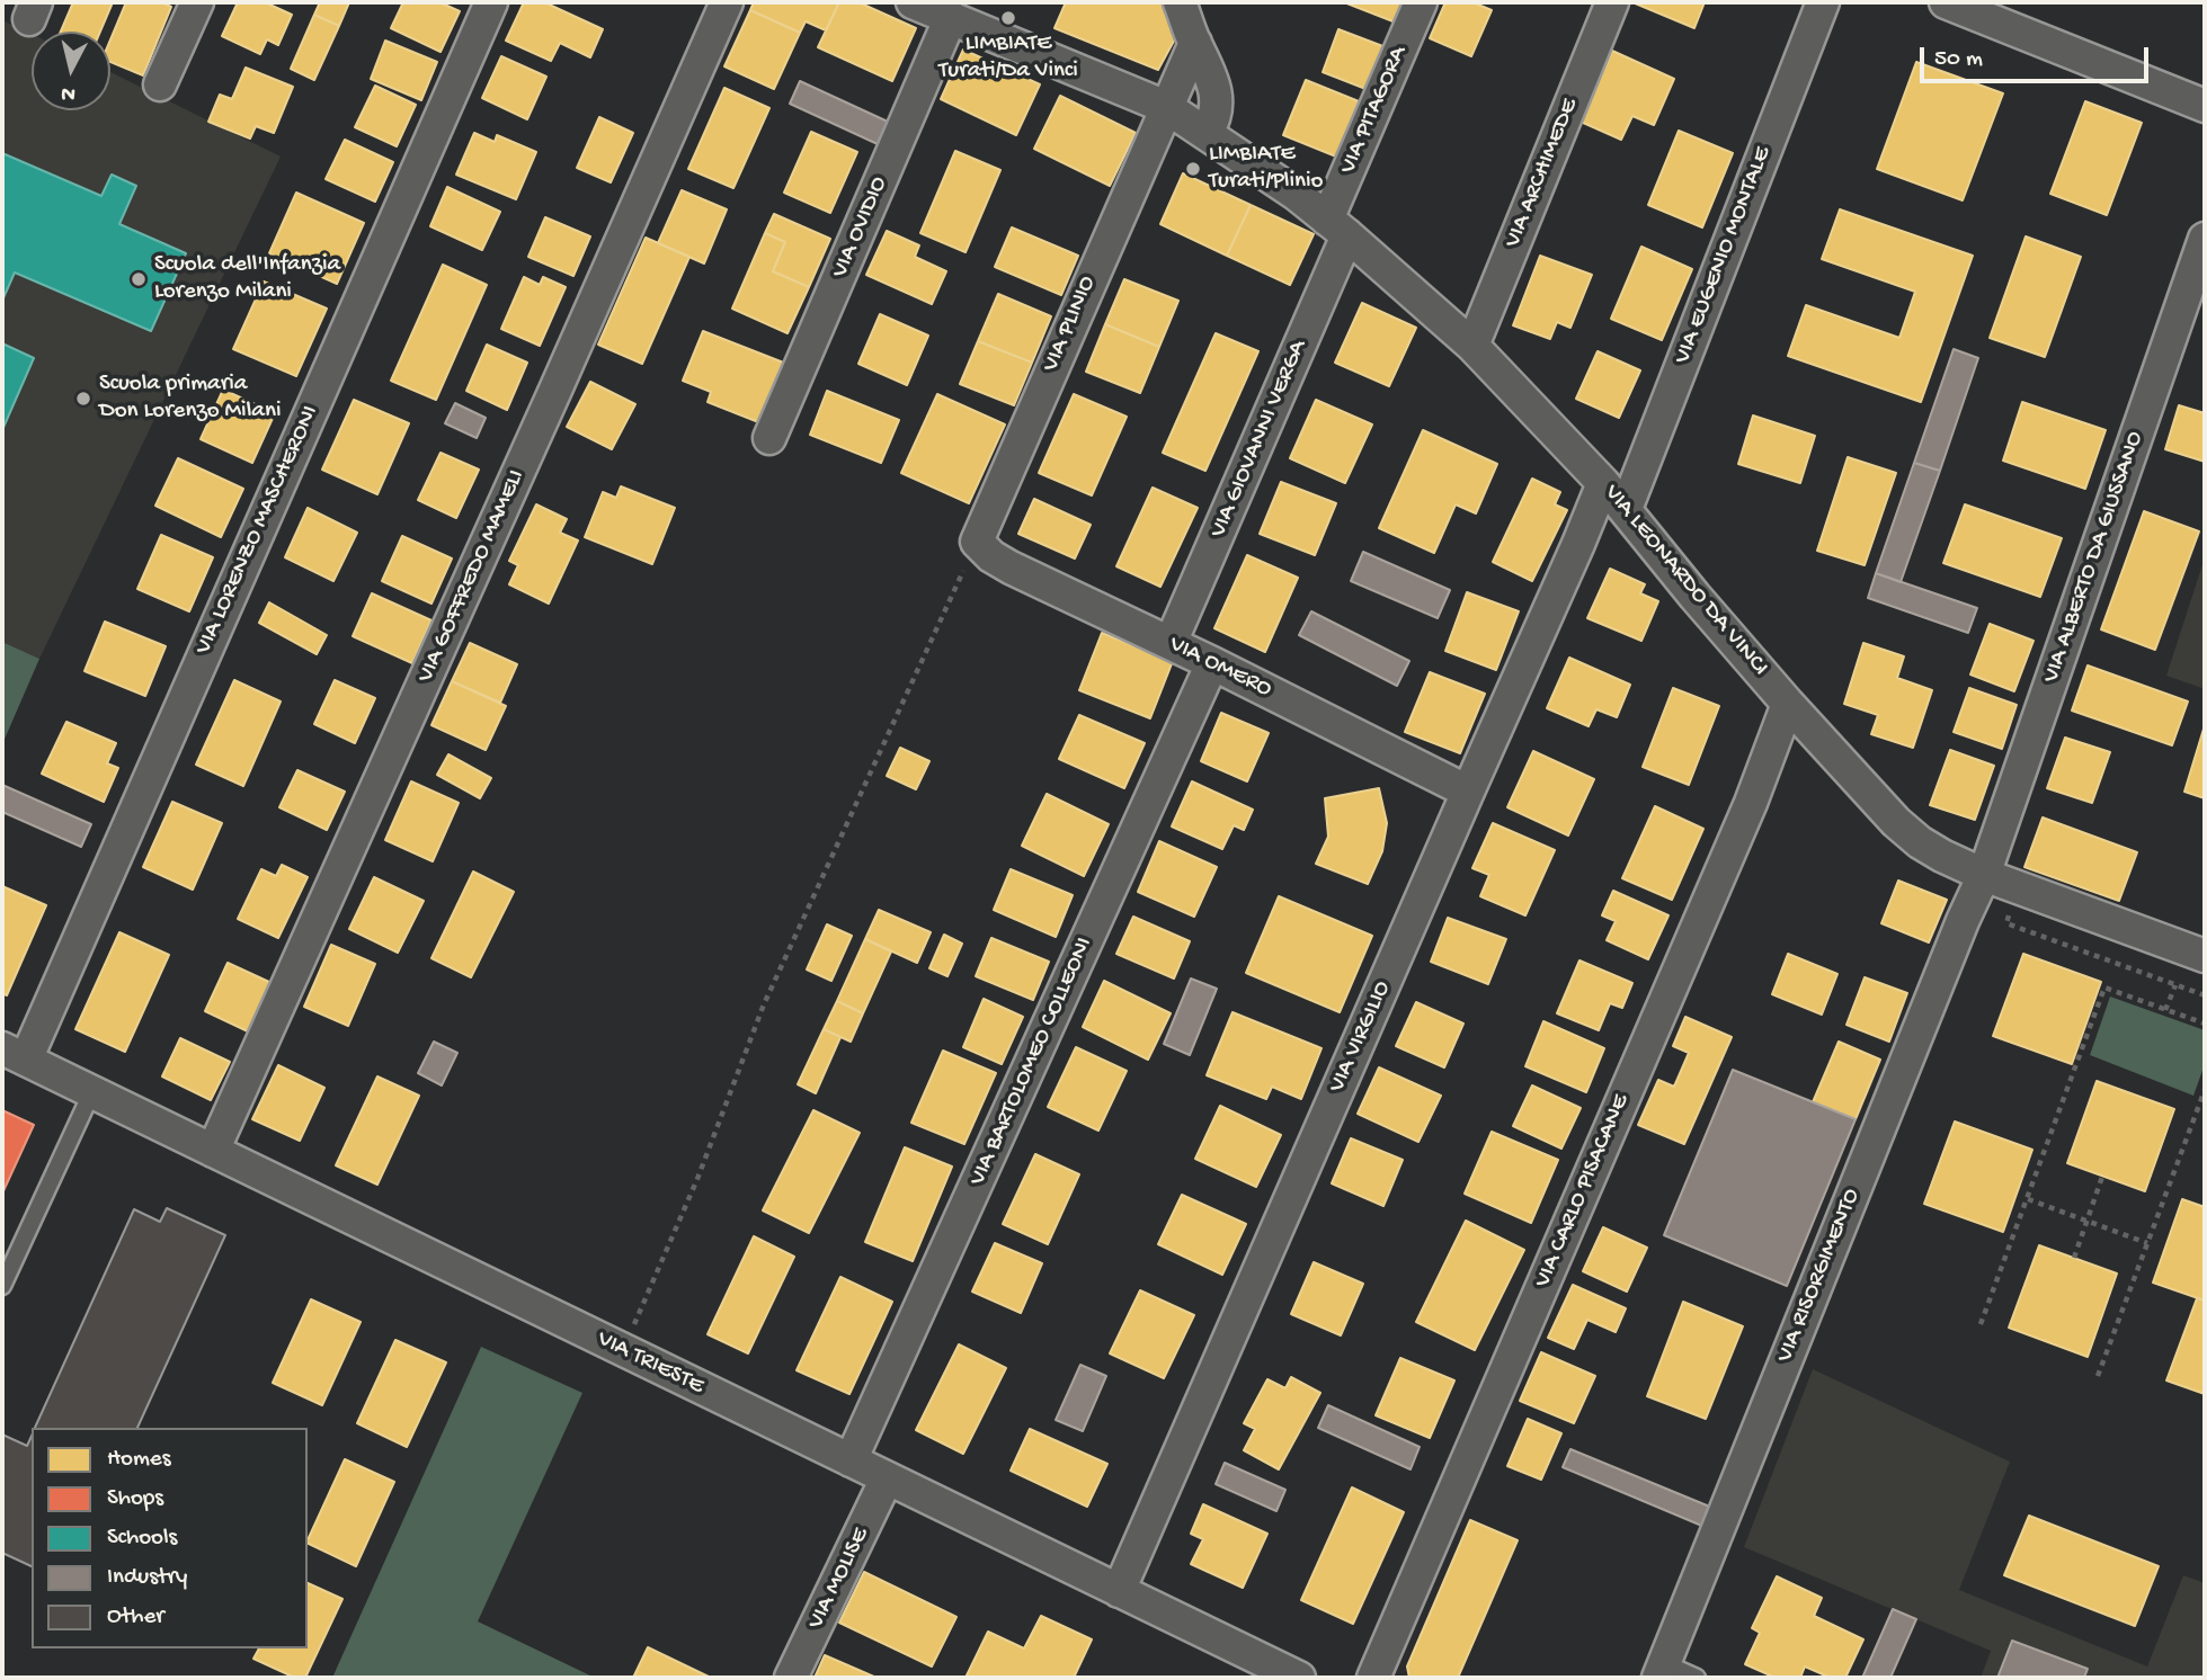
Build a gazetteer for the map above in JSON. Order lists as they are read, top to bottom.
{
  "streets": {
    "street": [
      "VIA PITAGORA",
      "VIA ARCHIMEDE",
      "VIA OVIDIO",
      "VIA EUGENIO MONTALE",
      "VIA PLINIO",
      "VIA GIOVANNI VERGA",
      "VIA LORENZO MASCHERONI",
      "VIA ALBERTO DA GIUSSANO",
      "VIA GOFFREDO MAMELI",
      "VIA LEONARDO DA VINCI",
      "VIA OMERO",
      "VIA VIRGILIO",
      "VIA BARTOLOMEO COLLEONI",
      "VIA CARLO PISACANE",
      "VIA RISORGIMENTO",
      "VIA TRIESTE",
      "VIA MOLISE"
    ]
  },
  "crossings": [
    ["VIA PITAGORA", "VIA GIOVANNI VERGA"],
    ["VIA PITAGORA", "VIA LEONARDO DA VINCI"],
    ["VIA ARCHIMEDE", "VIA LEONARDO DA VINCI"],
    ["VIA OVIDIO", "VIA LEONARDO DA VINCI"],
    ["VIA EUGENIO MONTALE", "VIA LEONARDO DA VINCI"],
    ["VIA PLINIO", "VIA LEONARDO DA VINCI"],
    ["VIA PLINIO", "VIA OMERO"],
    ["VIA GIOVANNI VERGA", "VIA LEONARDO DA VINCI"],
    ["VIA GIOVANNI VERGA", "VIA OMERO"],
    ["VIA LORENZO MASCHERONI", "VIA TRIESTE"],
    ["VIA ALBERTO DA GIUSSANO", "VIA LEONARDO DA VINCI"],
    ["VIA ALBERTO DA GIUSSANO", "VIA RISORGIMENTO"],
    ["VIA GOFFREDO MAMELI", "VIA TRIESTE"],
    ["VIA LEONARDO DA VINCI", "VIA VIRGILIO"],
    ["VIA LEONARDO DA VINCI", "VIA CARLO PISACANE"],
    ["VIA LEONARDO DA VINCI", "VIA RISORGIMENTO"],
    ["VIA OMERO", "VIA VIRGILIO"],
    ["VIA OMERO", "VIA BARTOLOMEO COLLEONI"],
    ["VIA VIRGILIO", "VIA TRIESTE"],
    ["VIA BARTOLOMEO COLLEONI", "VIA TRIESTE"],
    ["VIA TRIESTE", "VIA MOLISE"]
  ],
  "places": [
    "LIMBIATE Turati/Da Vinci",
    "LIMBIATE Turati/Plinio",
    "Scuola dell'Infanzia Lorenzo Milani",
    "Scuola primaria Don Lorenzo Milani"
  ],
  "legend": [
    "Homes",
    "Shops",
    "Schools",
    "Industry",
    "Other"
  ],
  "scale_bar": "50 m",
  "north": "bottom"
}
